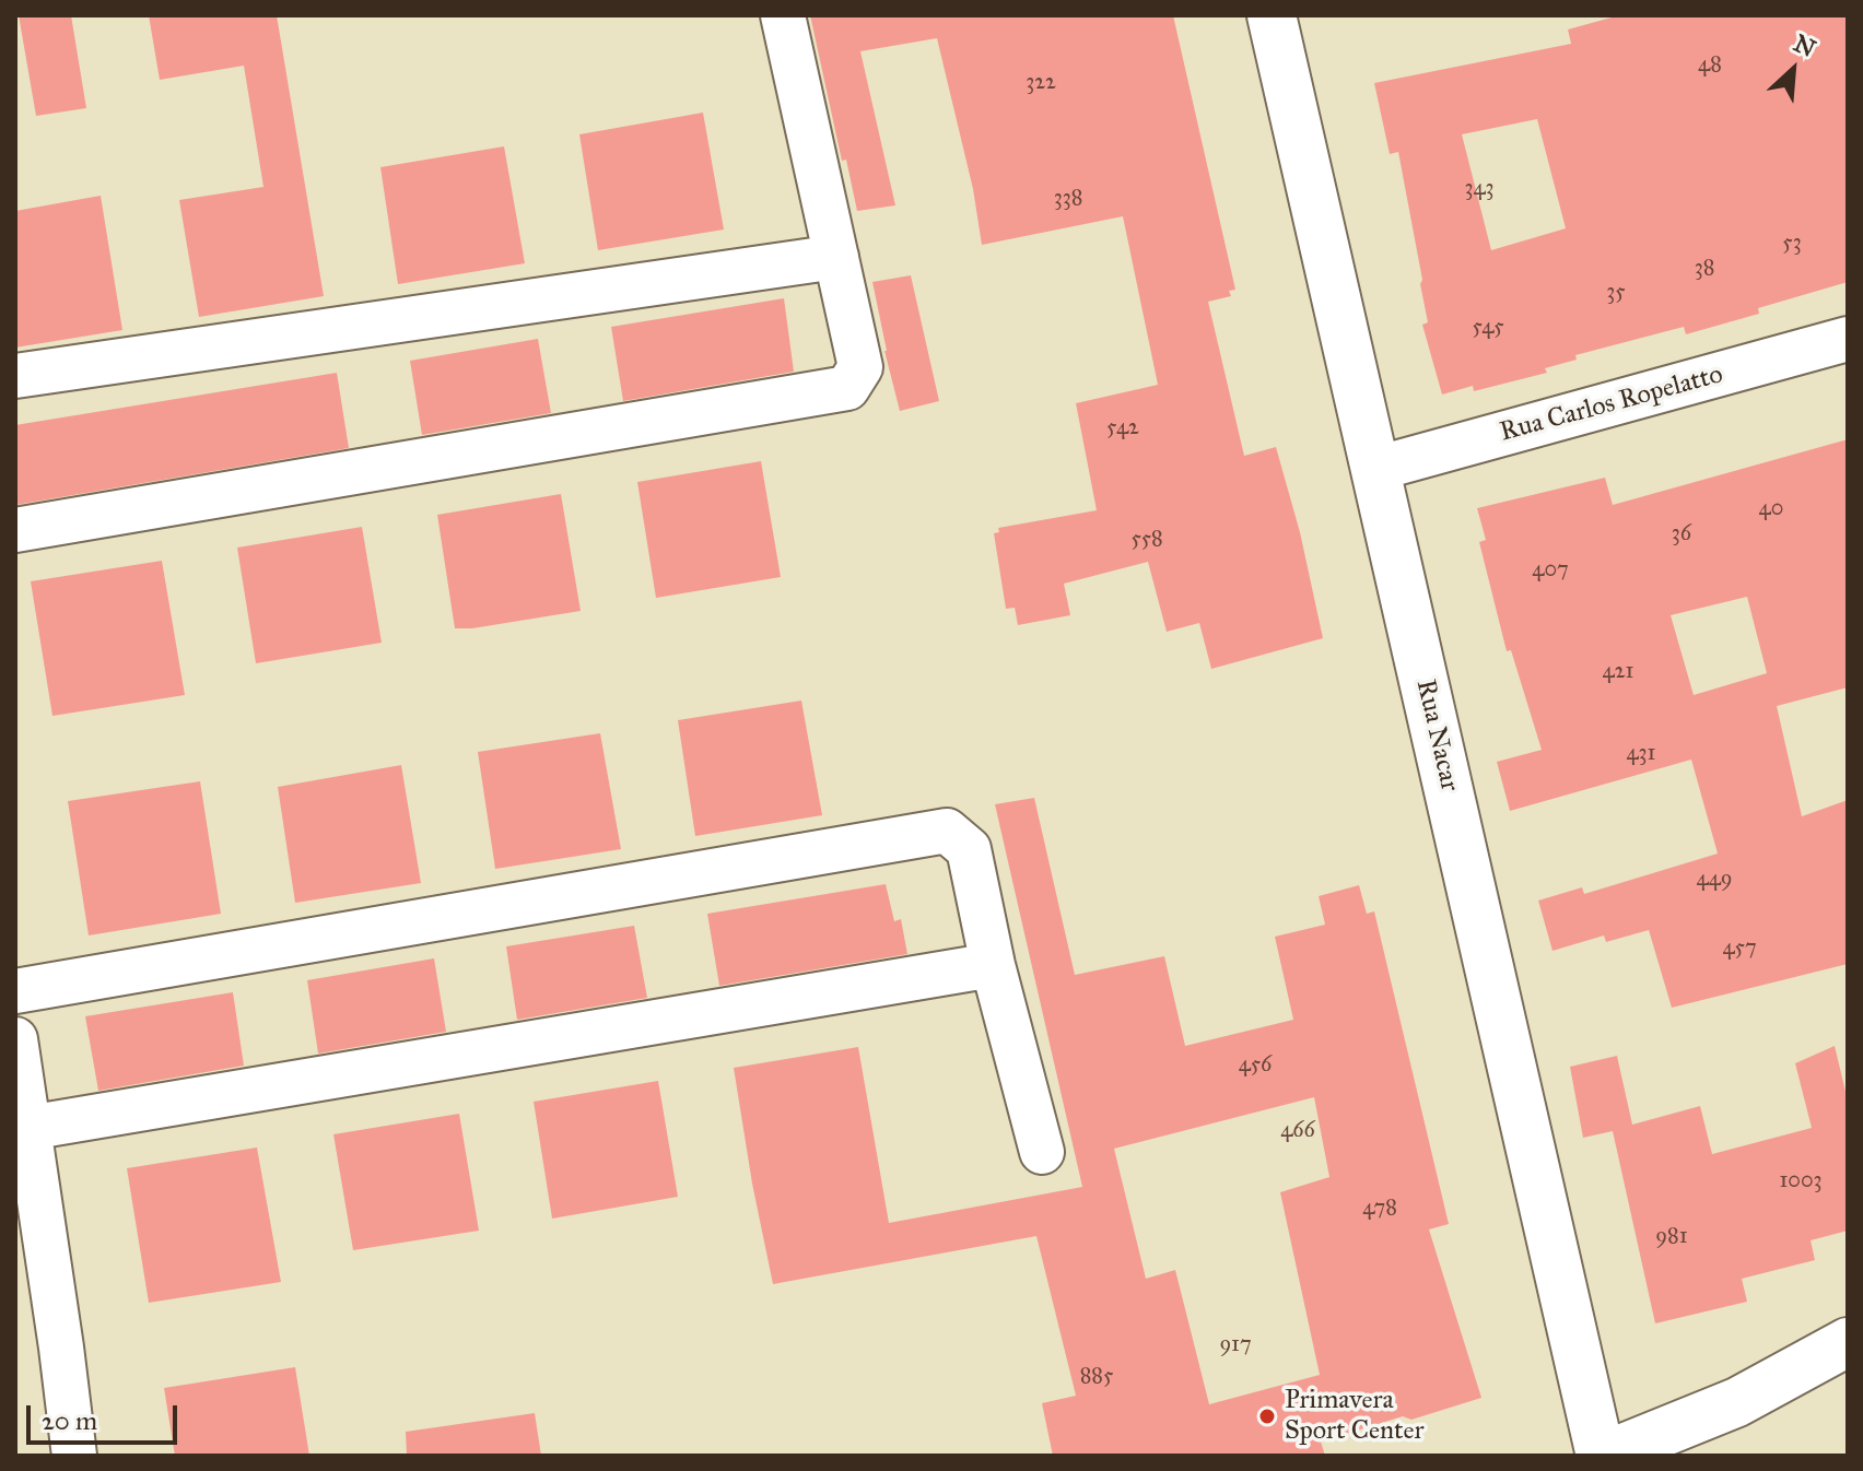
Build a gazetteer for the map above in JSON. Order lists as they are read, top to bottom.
{
  "streets": {
    "main road": ["Rua Nacar"],
    "street": ["Rua Carlos Ropelatto"]
  },
  "crossings": [
    ["Rua Carlos Ropelatto", "Rua Nacar"]
  ],
  "places": ["Primavera Sport Center"],
  "house_numbers": [
    "48",
    "322",
    "343",
    "338",
    "53",
    "38",
    "35",
    "545",
    "542",
    "40",
    "36",
    "558",
    "407",
    "421",
    "431",
    "449",
    "457",
    "456",
    "466",
    "1003",
    "478",
    "981",
    "917",
    "885"
  ],
  "scale_bar": "20 m",
  "north": "top right"
}
